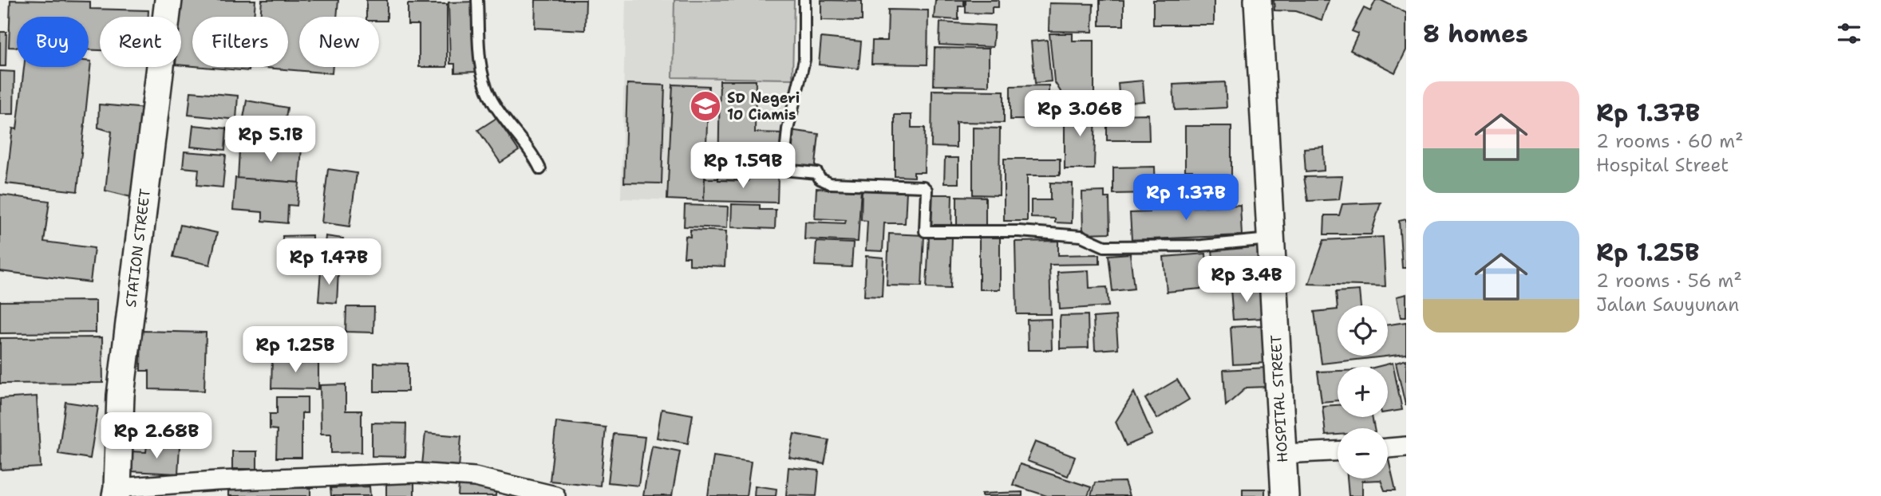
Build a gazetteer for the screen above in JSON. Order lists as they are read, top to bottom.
{
  "streets": {
    "main road": ["STATION STREET", "HOSPITAL STREET"]
  },
  "places": {
    "school or university": ["SD Negeri 10 Ciamis"]
  },
  "page": {
    "heading": "8 homes",
    "chip": [
      "Buy",
      "Rent",
      "Filters",
      "New"
    ],
    "list": [
      {
        "name": "Rp 1.37B",
        "note": "2 rooms · 60 m² · Hospital Street"
      },
      {
        "name": "Rp 1.25B",
        "note": "2 rooms · 56 m² · Jalan Sauyunan"
      }
    ],
    "price": [
      "Rp 3.06B",
      "Rp 5.1B",
      "Rp 1.59B",
      "Rp 1.37B",
      "Rp 1.47B",
      "Rp 3.4B",
      "Rp 1.25B",
      "Rp 2.68B"
    ],
    "map_buttons": ["+", "−"]
  }
}
